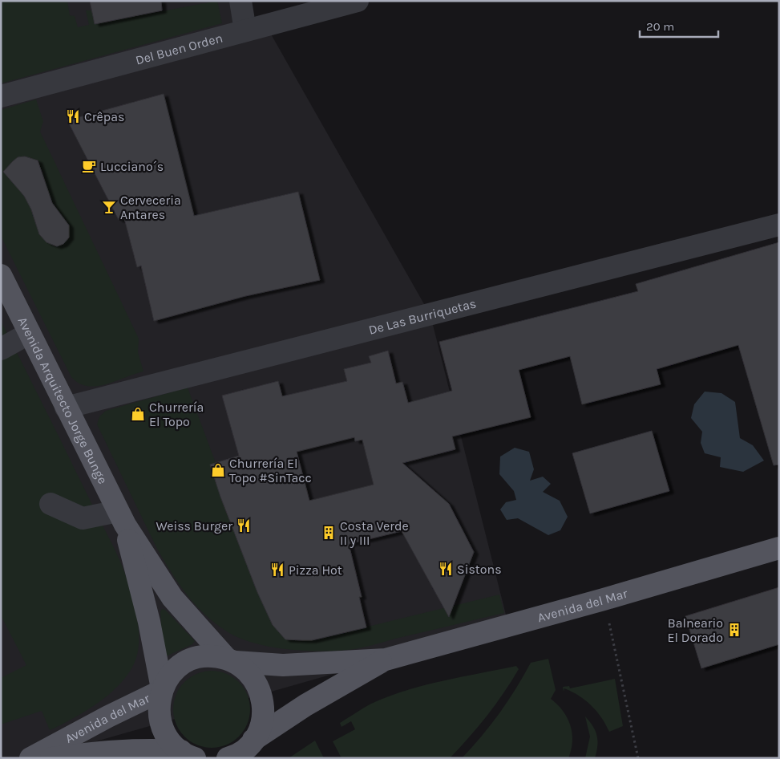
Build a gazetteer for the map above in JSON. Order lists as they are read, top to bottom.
{
  "streets": {
    "main road": ["Avenida Arquitecto Jorge Bunge", "Avenida del Mar"],
    "street": ["Del Buen Orden", "De Las Burriquetas"]
  },
  "crossings": [
    ["De Las Burriquetas", "Avenida Arquitecto Jorge Bunge"],
    ["Avenida Arquitecto Jorge Bunge", "Avenida del Mar"]
  ],
  "places": {
    "restaurant": [
      "Crêpas",
      "Weiss Burger",
      "Sistons",
      "Pizza Hot"
    ],
    "cafe": ["Lucciano´s"],
    "bar": ["Cerveceria Antares"],
    "shop": ["Churrería El Topo", "Churrería El Topo #SinTacc"],
    "building": ["Costa Verde II y III", "Balneario El Dorado"]
  },
  "scale_bar": "20 m"
}
